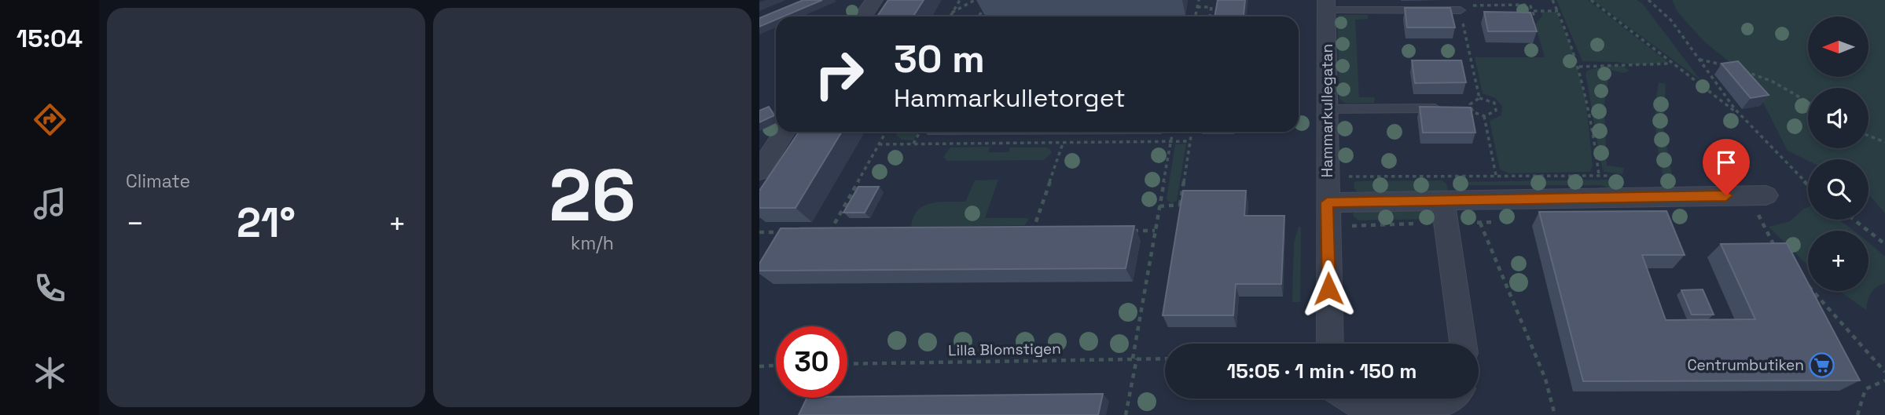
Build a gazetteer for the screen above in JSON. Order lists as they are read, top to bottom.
{
  "streets": {
    "street": ["Hammarkullegatan"],
    "path": ["Lilla Blomstigen"]
  },
  "places": {
    "supermarket": ["Centrumbutiken"]
  },
  "north": "left",
  "page": {
    "tabs": "15:04",
    "tile": [
      "Climate",
      ["26", "km/h"]
    ],
    "map_buttons": "+",
    "turn": ["30 m", "Hammarkulletorget"],
    "heat": ["−", "21°", "+"],
    "limit": "30",
    "trip": "15:05 · 1 min · 150 m"
  }
}
